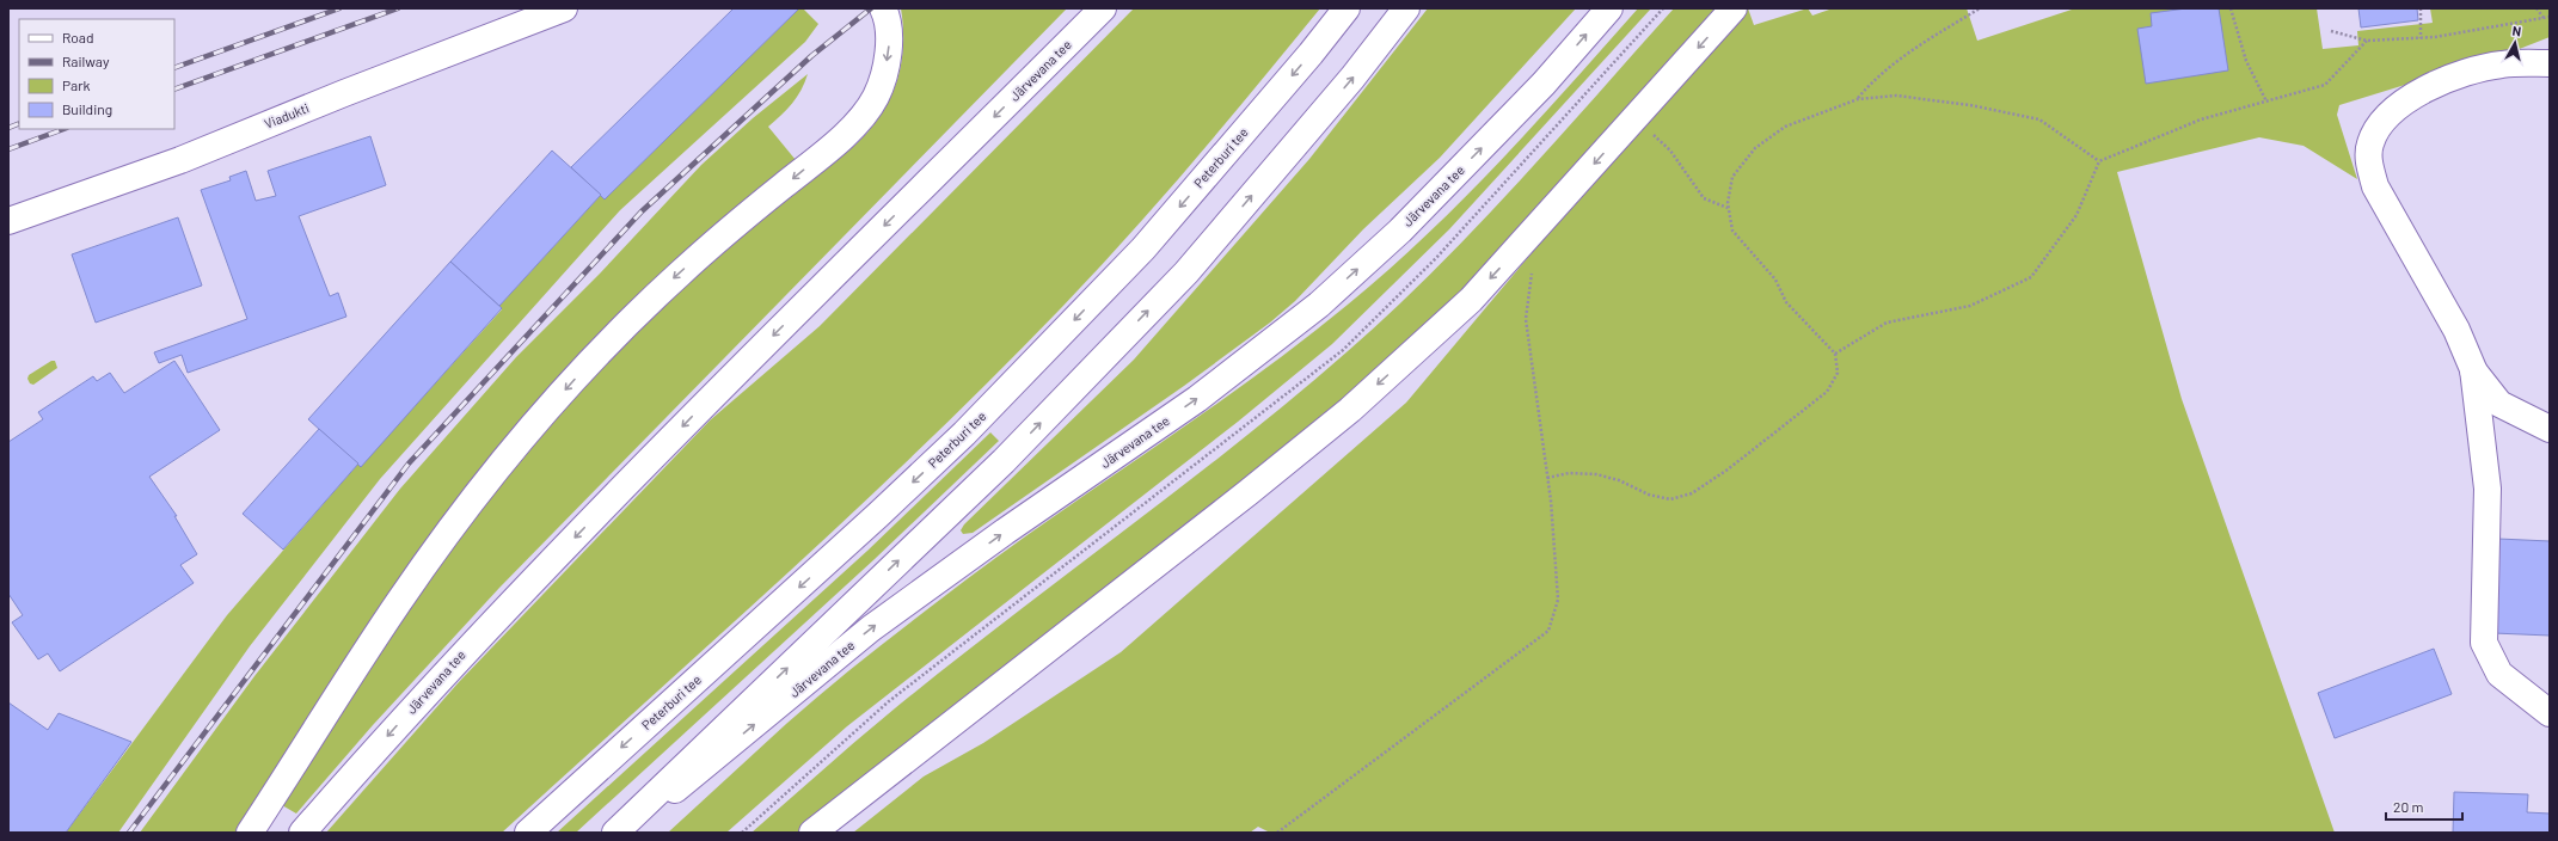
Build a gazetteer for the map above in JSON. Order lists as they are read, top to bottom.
{
  "streets": {
    "main road": ["Järvevana tee", "Viadukti", "Peterburi tee"]
  },
  "legend": [
    "Road",
    "Railway",
    "Park",
    "Building"
  ],
  "scale_bar": "20 m",
  "north": "top"
}
